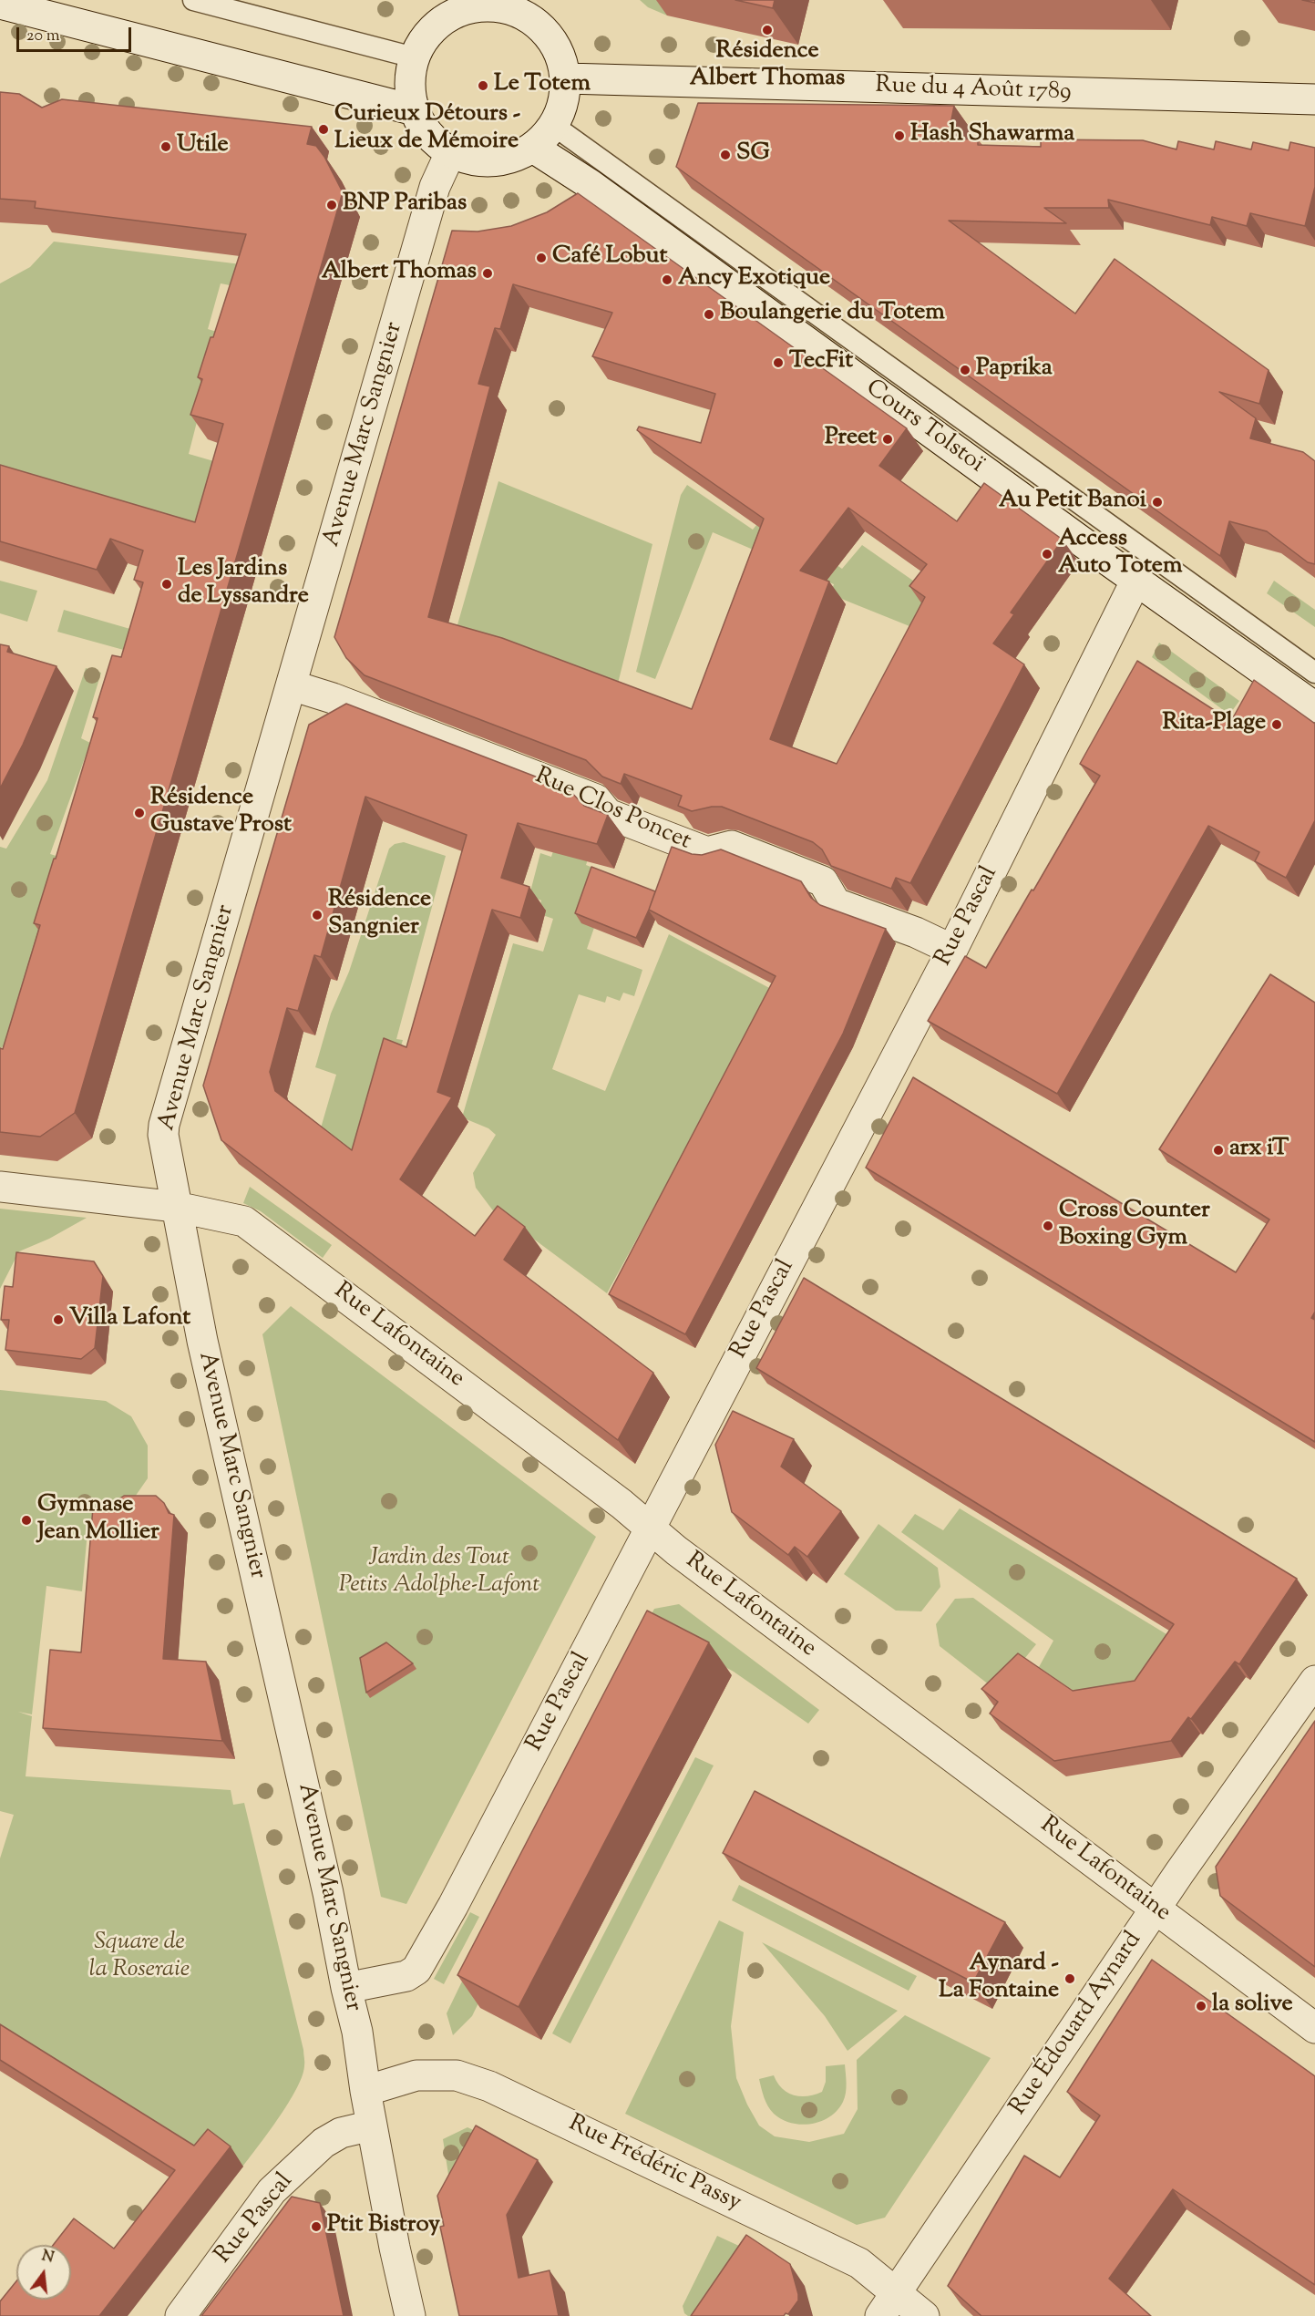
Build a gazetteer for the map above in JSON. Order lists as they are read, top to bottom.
{
  "streets": {
    "street": [
      "Rue du 4 Août 1789",
      "Cours Tolstoï",
      "Avenue Marc Sangnier",
      "Rue Clos Poncet",
      "Rue Pascal",
      "Rue Lafontaine",
      "Rue Édouard Aynard",
      "Rue Frédéric Passy"
    ]
  },
  "crossings": [
    ["Rue du 4 Août 1789", "Cours Tolstoï"],
    ["Rue du 4 Août 1789", "Avenue Marc Sangnier"],
    ["Cours Tolstoï", "Avenue Marc Sangnier"],
    ["Cours Tolstoï", "Rue Pascal"],
    ["Avenue Marc Sangnier", "Rue Clos Poncet"],
    ["Avenue Marc Sangnier", "Rue Pascal"],
    ["Avenue Marc Sangnier", "Rue Lafontaine"],
    ["Avenue Marc Sangnier", "Rue Frédéric Passy"],
    ["Rue Clos Poncet", "Rue Pascal"],
    ["Rue Pascal", "Rue Lafontaine"],
    ["Rue Lafontaine", "Rue Édouard Aynard"],
    ["Rue Édouard Aynard", "Rue Frédéric Passy"]
  ],
  "parks": ["Jardin des Tout Petits Adolphe-Lafont", "Square de la Roseraie"],
  "places": [
    "Résidence Albert Thomas",
    "Le Totem",
    "Curieux Détours - Lieux de Mémoire",
    "Hash Shawarma",
    "Utile",
    "SG",
    "BNP Paribas",
    "Café Lobut",
    "Albert Thomas",
    "Ancy Exotique",
    "Boulangerie du Totem",
    "TecFit",
    "Paprika",
    "Preet",
    "Au Petit Banoi",
    "Access Auto Totem",
    "Les Jardins de Lyssandre",
    "Rita-Plage",
    "Résidence Gustave Prost",
    "Résidence Sangnier",
    "arx iT",
    "Cross Counter Boxing Gym",
    "Villa Lafont",
    "Gymnase Jean Mollier",
    "Aynard - La Fontaine",
    "la solive",
    "Ptit Bistroy"
  ],
  "scale_bar": "20 m",
  "north": "top"
}
